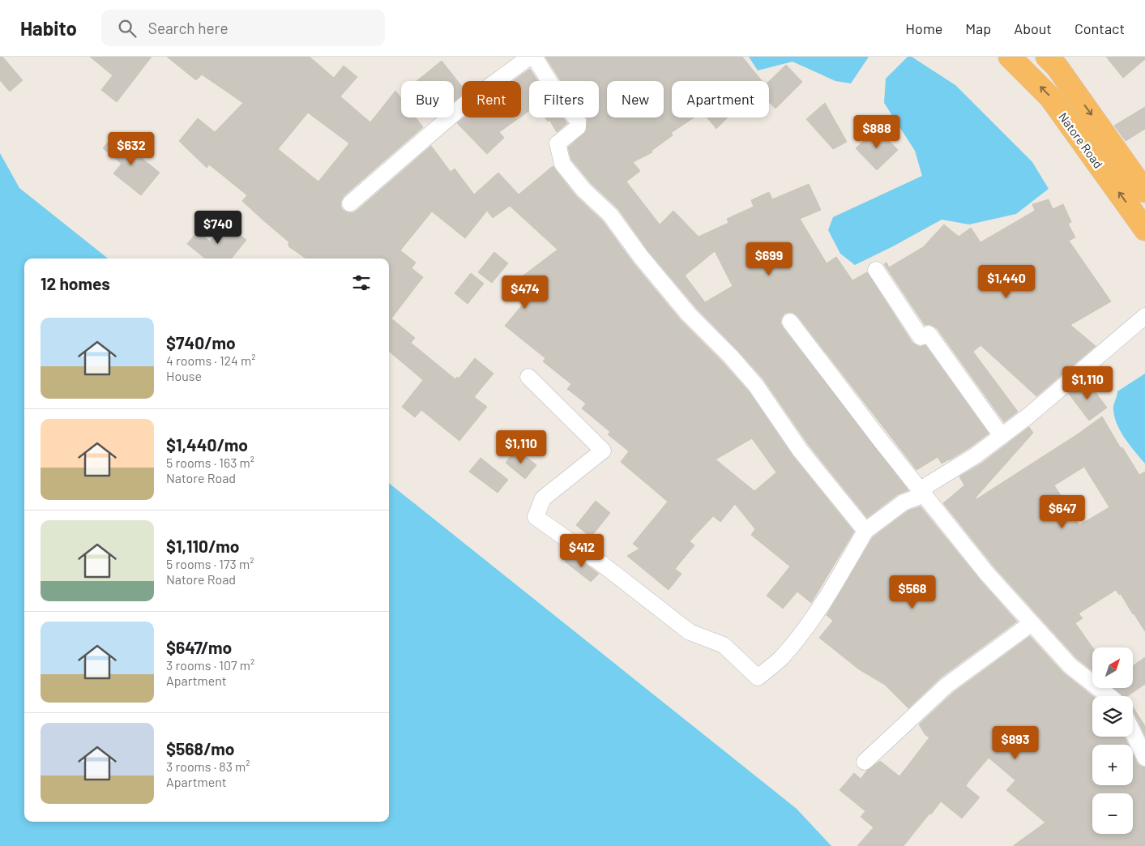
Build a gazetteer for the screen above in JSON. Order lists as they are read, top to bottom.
{
  "streets": {
    "highway": ["Natore Road"]
  },
  "north": "top right",
  "page": {
    "header": "Habito",
    "search": "Search here",
    "nav": [
      "Home",
      "Map",
      "About",
      "Contact"
    ],
    "chip": [
      "Buy",
      "Rent",
      "Filters",
      "New",
      "Apartment"
    ],
    "price": [
      "$888",
      "$632",
      "$740",
      "$699",
      "$1,440",
      "$474",
      "$1,110",
      "$1,110",
      "$647",
      "$412",
      "$568",
      "$893"
    ],
    "heading": "12 homes",
    "list": [
      {
        "name": "$740/mo",
        "note": "4 rooms · 124 m² · House"
      },
      {
        "name": "$1,440/mo",
        "note": "5 rooms · 163 m² · Natore Road"
      },
      {
        "name": "$1,110/mo",
        "note": "5 rooms · 173 m² · Natore Road"
      },
      {
        "name": "$647/mo",
        "note": "3 rooms · 107 m² · Apartment"
      },
      {
        "name": "$568/mo",
        "note": "3 rooms · 83 m² · Apartment"
      }
    ],
    "map_buttons": ["+", "−"]
  }
}
